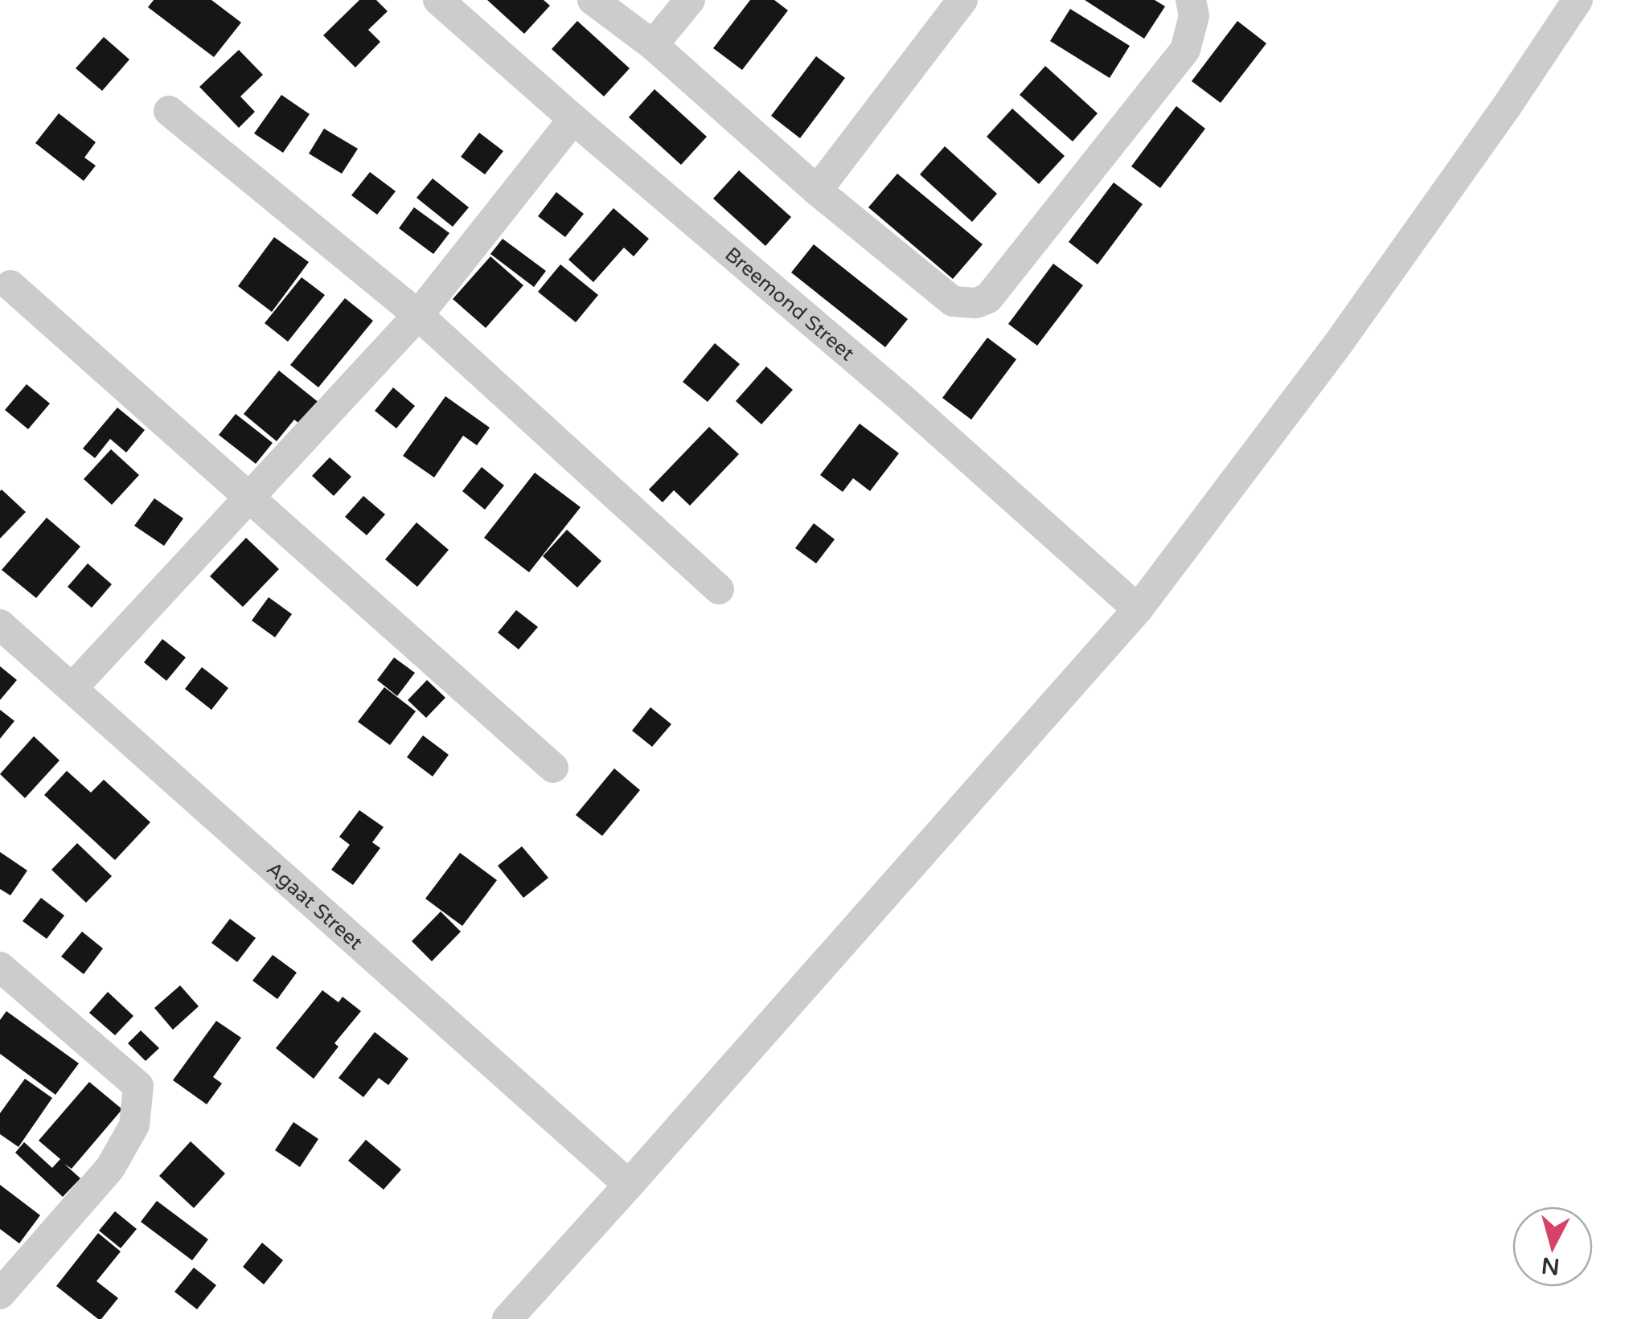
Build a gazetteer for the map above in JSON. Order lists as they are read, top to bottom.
{
  "streets": {
    "street": ["Breemond Street", "Agaat Street"]
  },
  "north": "bottom"
}
